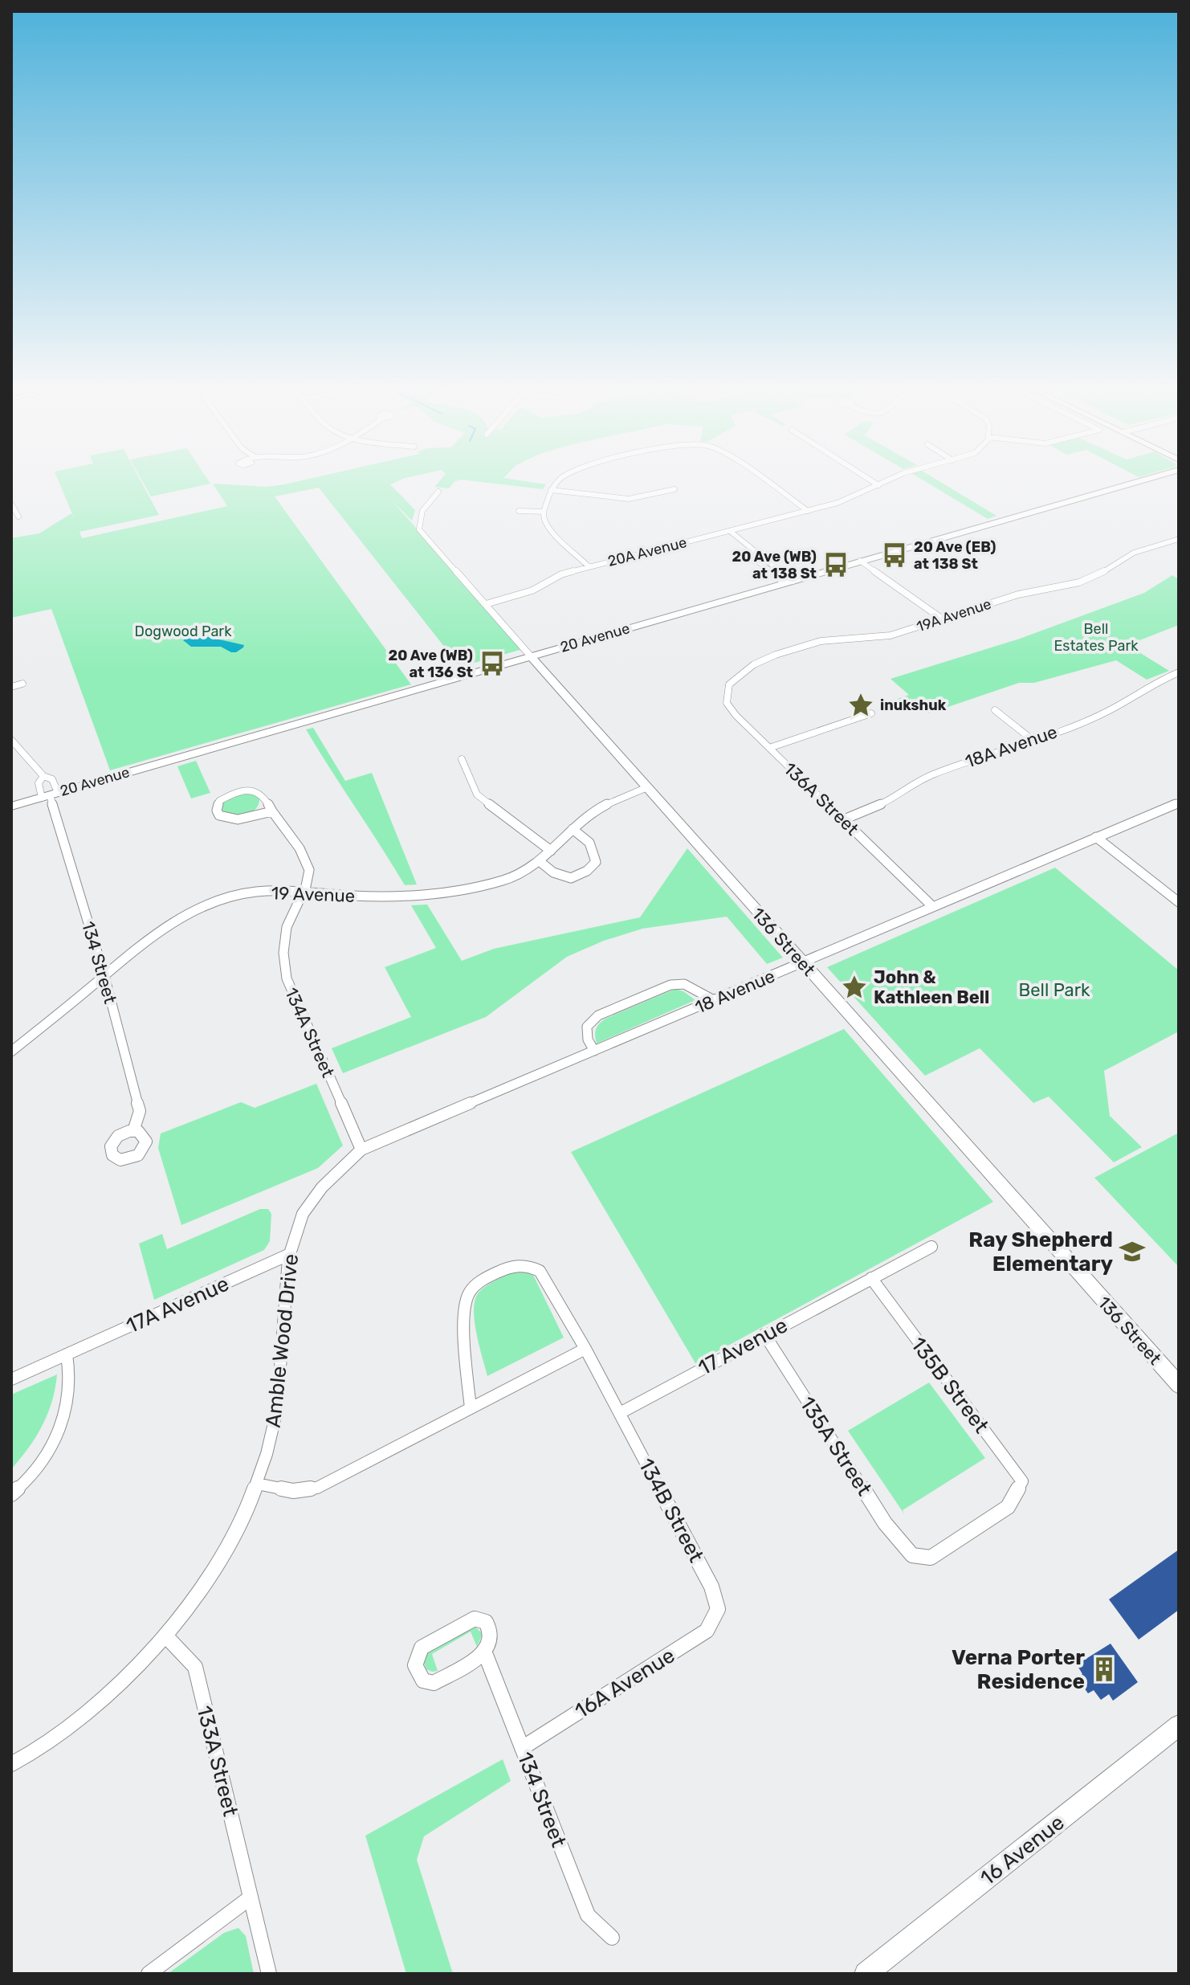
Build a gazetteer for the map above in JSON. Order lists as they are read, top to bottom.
{
  "streets": {
    "street": [
      "20A Avenue",
      "19A Avenue",
      "20 Avenue",
      "18A Avenue",
      "136A Street",
      "19 Avenue",
      "136 Street",
      "134 Street",
      "18 Avenue",
      "134A Street",
      "17A Avenue",
      "Amble Wood Drive",
      "17 Avenue",
      "135B Street",
      "135A Street",
      "134B Street",
      "16A Avenue",
      "133A Street",
      "16 Avenue"
    ]
  },
  "crossings": [
    ["20A Avenue", "136 Street"],
    ["19A Avenue", "136A Street"],
    ["20 Avenue", "136 Street"],
    ["20 Avenue", "134 Street"],
    ["18A Avenue", "136A Street"],
    ["136A Street", "18 Avenue"],
    ["19 Avenue", "136 Street"],
    ["19 Avenue", "134 Street"],
    ["19 Avenue", "134A Street"],
    ["136 Street", "18 Avenue"],
    ["134 Street", "16A Avenue"],
    ["18 Avenue", "134A Street"],
    ["18 Avenue", "Amble Wood Drive"],
    ["134A Street", "Amble Wood Drive"],
    ["17A Avenue", "Amble Wood Drive"],
    ["Amble Wood Drive", "133A Street"],
    ["17 Avenue", "135B Street"],
    ["17 Avenue", "135A Street"],
    ["17 Avenue", "134B Street"],
    ["135B Street", "135A Street"],
    ["134B Street", "16A Avenue"]
  ],
  "parks": ["Bell Estates Park", "Dogwood Park", "Bell Park"],
  "places": {
    "bus stop": ["20 Ave (EB) at 138 St", "20 Ave (WB) at 138 St", "20 Ave (WB) at 136 St"],
    "place": ["inukshuk", "John & Kathleen Bell"],
    "school or university": ["Ray Shepherd Elementary"],
    "building": ["Verna Porter Residence"]
  }
}
